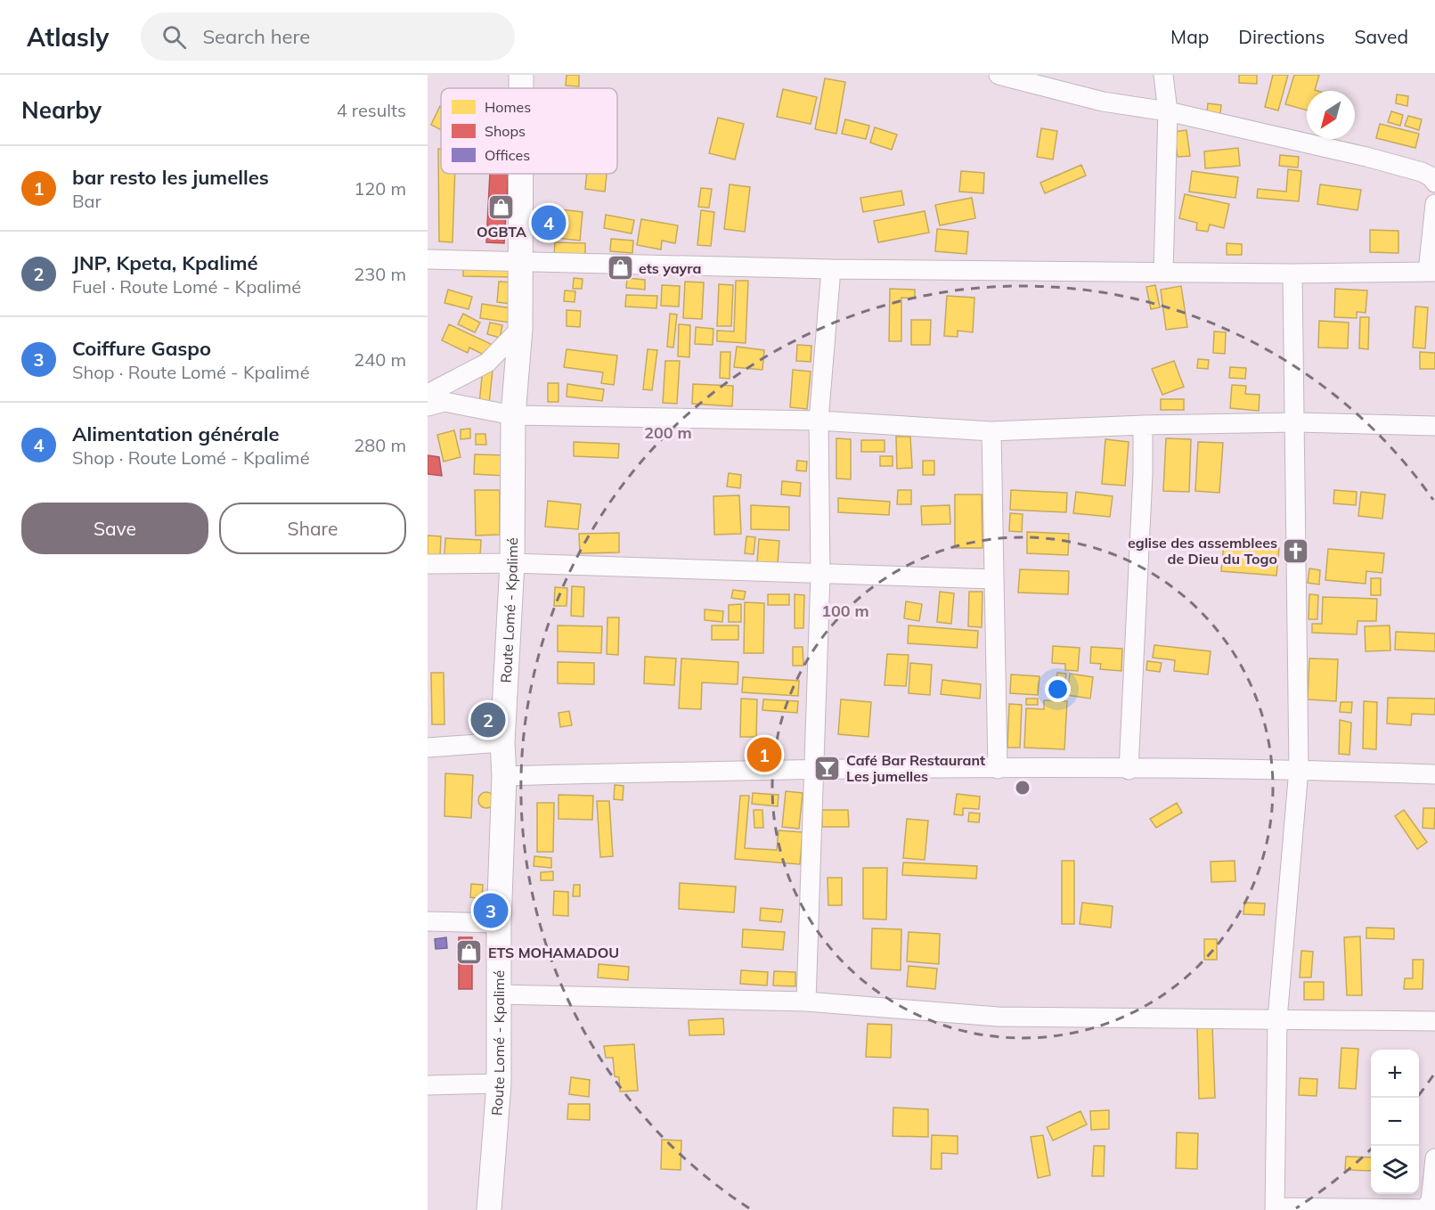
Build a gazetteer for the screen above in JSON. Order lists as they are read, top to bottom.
{
  "streets": {
    "main road": ["Route Lomé - Kpalimé"]
  },
  "places": {
    "shop": ["OGBTA", "ets yayra", "ETS MOHAMADOU"],
    "church": ["eglise des assemblees de Dieu du Togo"],
    "bar": ["Café Bar Restaurant Les jumelles"]
  },
  "legend": ["Homes", "Shops", "Offices"],
  "north": "bottom left",
  "page": {
    "header": "Atlasly",
    "search": "Search here",
    "nav": ["Map", "Directions", "Saved"],
    "heading": ["Nearby", "4 results"],
    "list": [
      {
        "mark": "1",
        "name": "bar resto les jumelles",
        "note": "Bar",
        "value": "120 m"
      },
      {
        "mark": "2",
        "name": "JNP, Kpeta, Kpalimé",
        "note": "Fuel · Route Lomé - Kpalimé",
        "value": "230 m"
      },
      {
        "mark": "3",
        "name": "Coiffure Gaspo",
        "note": "Shop · Route Lomé - Kpalimé",
        "value": "240 m"
      },
      {
        "mark": "4",
        "name": "Alimentation générale",
        "note": "Shop · Route Lomé - Kpalimé",
        "value": "280 m"
      }
    ],
    "pins": [
      "4",
      "2",
      "1",
      "3"
    ],
    "buttons": ["Save", "Share"],
    "map_buttons": ["+", "−"]
  },
  "rings": ["200 m", "100 m"]
}
